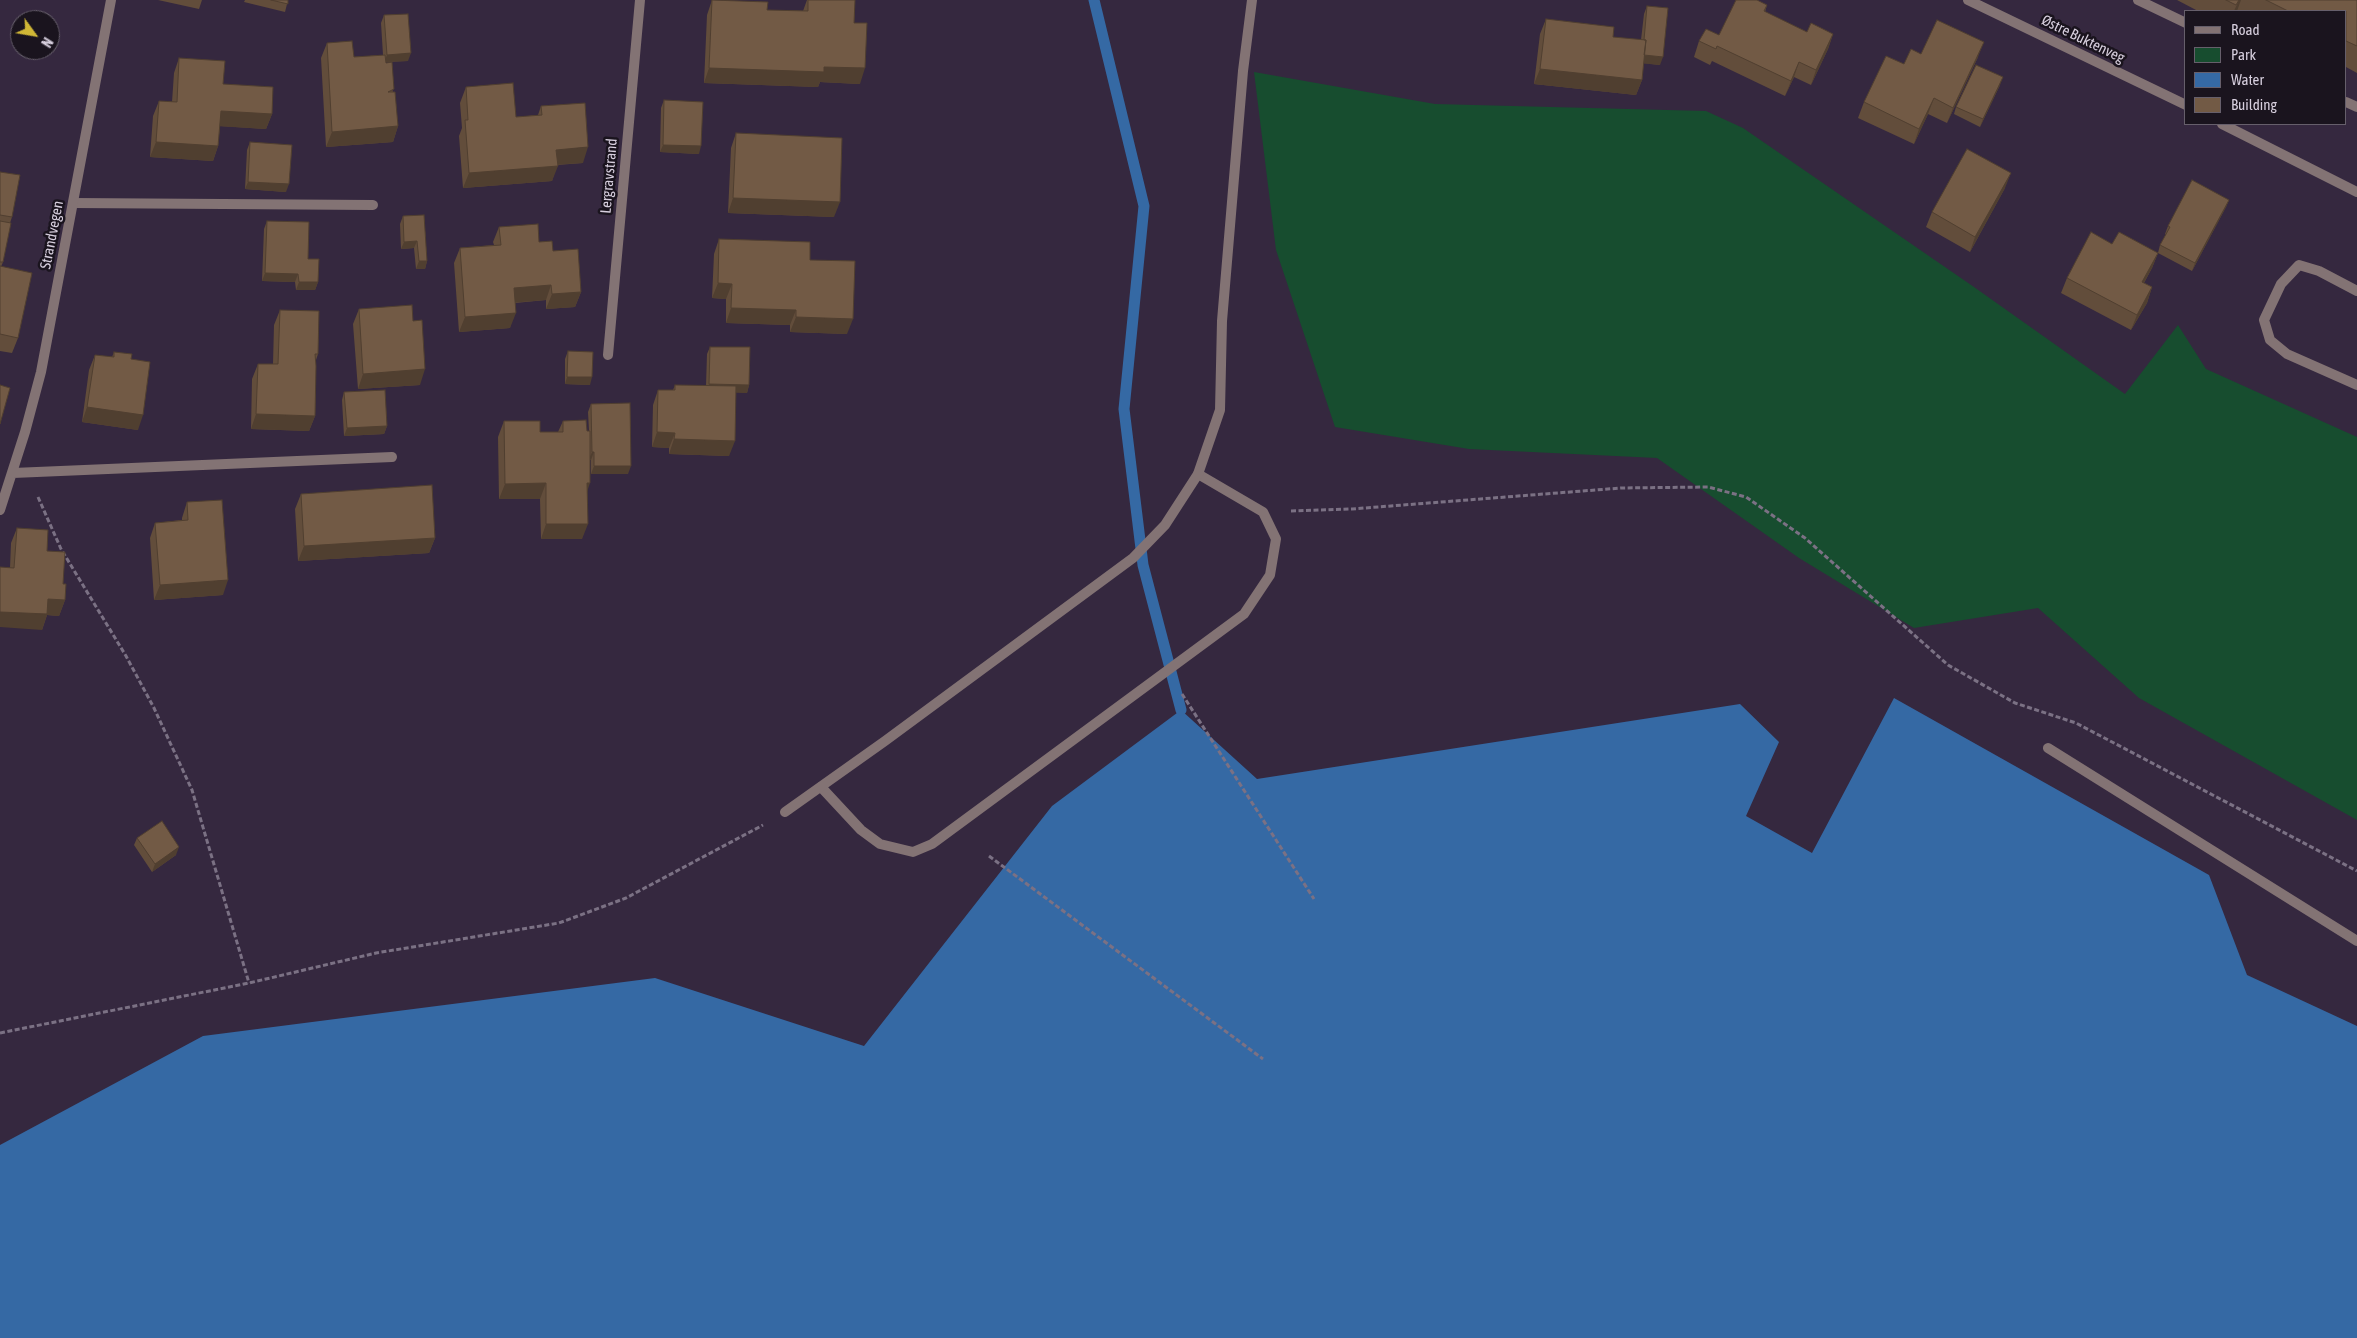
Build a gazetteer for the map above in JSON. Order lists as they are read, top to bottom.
{
  "streets": {
    "street": ["Østre Buktenveg", "Lergravstrand", "Strandvegen"]
  },
  "legend": [
    "Road",
    "Park",
    "Water",
    "Building"
  ],
  "north": "bottom right"
}
